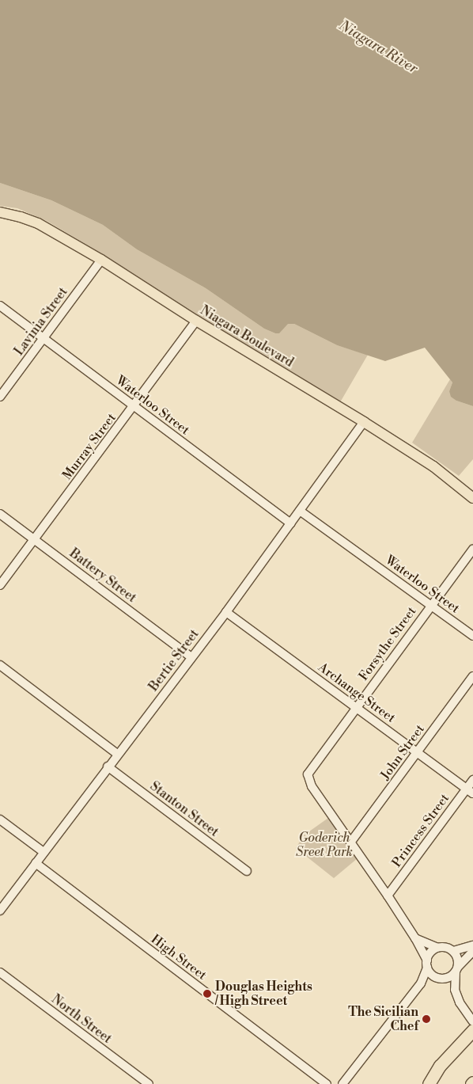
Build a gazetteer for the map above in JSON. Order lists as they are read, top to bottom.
{
  "streets": {
    "main road": ["Niagara Boulevard"],
    "street": [
      "Lavinia Street",
      "Waterloo Street",
      "Murray Street",
      "Battery Street",
      "Forsythe Street",
      "Bertie Street",
      "Archange Street",
      "John Street",
      "Stanton Street",
      "Princess Street",
      "High Street",
      "North Street"
    ]
  },
  "crossings": [
    ["Lavinia Street", "Niagara Boulevard"],
    ["Lavinia Street", "Waterloo Street"],
    ["Niagara Boulevard", "Murray Street"],
    ["Niagara Boulevard", "Bertie Street"],
    ["Waterloo Street", "Murray Street"],
    ["Waterloo Street", "Forsythe Street"],
    ["Waterloo Street", "Bertie Street"],
    ["Murray Street", "Battery Street"],
    ["Battery Street", "Bertie Street"],
    ["Forsythe Street", "Archange Street"],
    ["Forsythe Street", "John Street"],
    ["Bertie Street", "Archange Street"],
    ["Bertie Street", "Stanton Street"],
    ["Bertie Street", "High Street"],
    ["Archange Street", "John Street"],
    ["Archange Street", "Princess Street"]
  ],
  "water": ["Niagara River"],
  "parks": ["Goderich Sreet Park"],
  "places": ["Douglas Heights / High Street", "The Sicilian Chef"]
}
